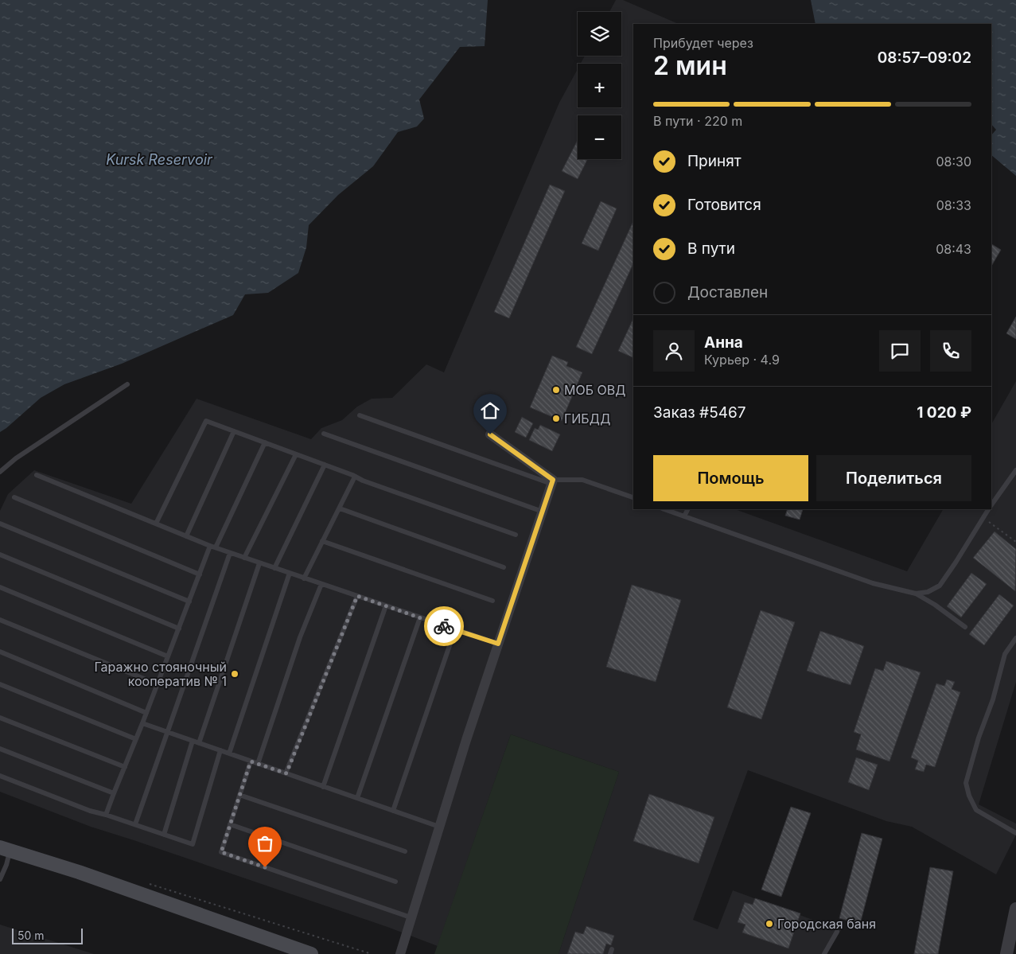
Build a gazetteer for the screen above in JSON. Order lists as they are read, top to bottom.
{
  "water": ["Kursk Reservoir"],
  "places": [
    "МОБ ОВД",
    "ГИБДД",
    "Гаражно стояночный кооператив № 1",
    "Городская баня"
  ],
  "scale_bar": "50 m",
  "page": {
    "map_buttons": ["+", "−"],
    "heading": ["2 мин", "Прибудет через", "08:57–09:02"],
    "panel": [
      "Анна",
      "Курьер · 4.9",
      "Заказ #5467",
      "1 020 ₽"
    ],
    "bar": "В пути · 220 m",
    "list": [
      ["Принят", "08:30"],
      ["Готовится", "08:33"],
      ["В пути", "08:43"],
      "Доставлен"
    ],
    "buttons": ["Помощь", "Поделиться"],
    "scale": "50 m"
  }
}
